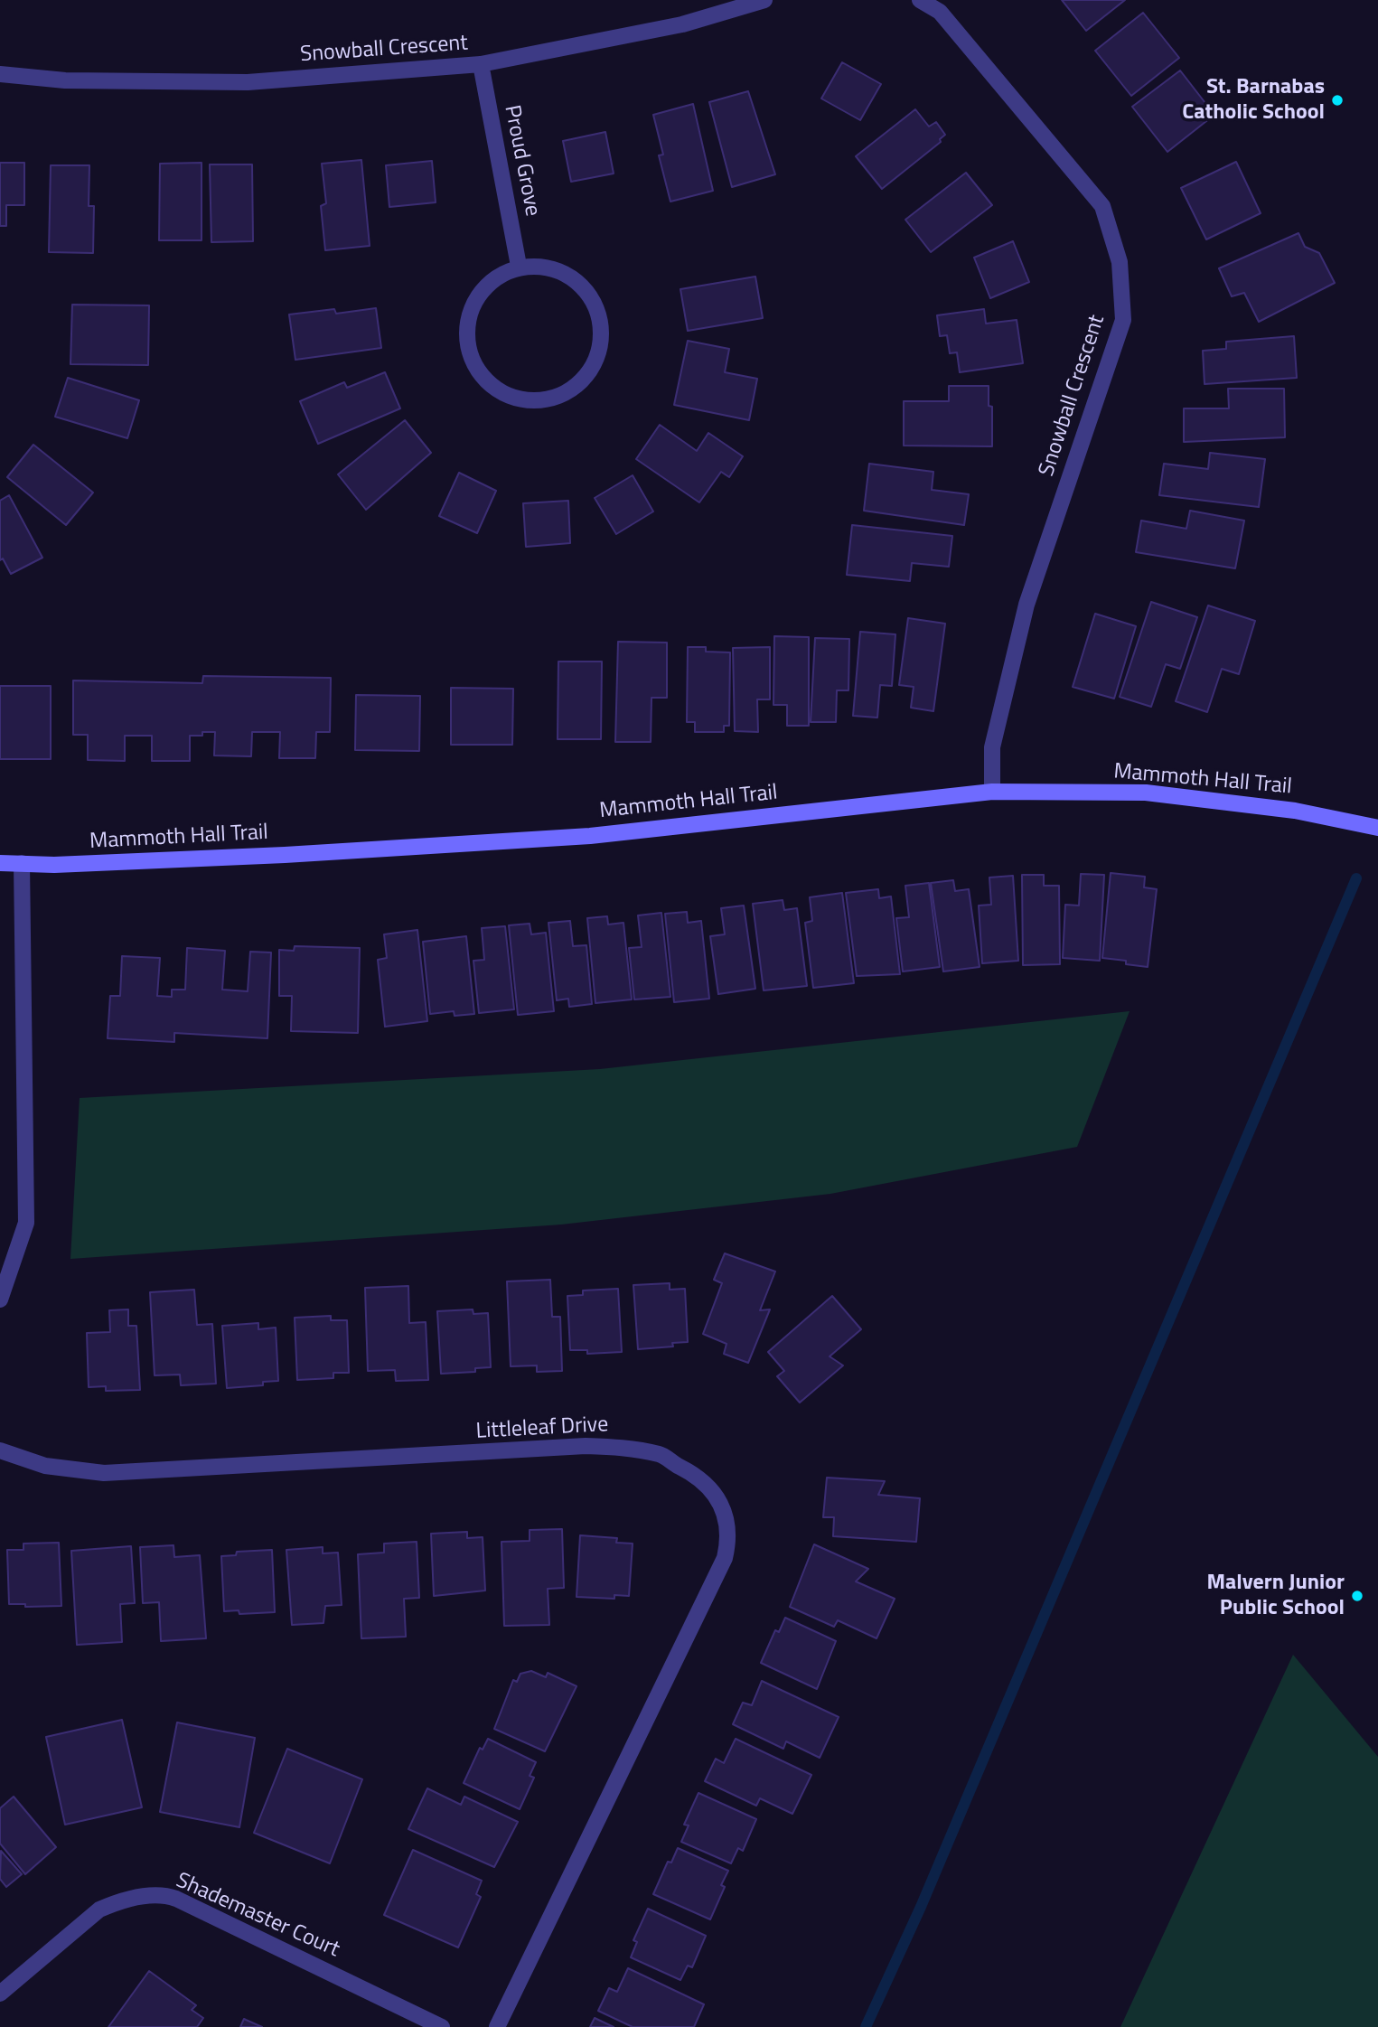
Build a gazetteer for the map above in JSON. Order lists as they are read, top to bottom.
{
  "streets": {
    "street": [
      "Snowball Crescent",
      "Proud Grove",
      "Mammoth Hall Trail",
      "Littleleaf Drive",
      "Shademaster Court"
    ]
  },
  "crossings": [
    ["Snowball Crescent", "Proud Grove"],
    ["Snowball Crescent", "Mammoth Hall Trail"]
  ],
  "places": ["St. Barnabas Catholic School", "Malvern Junior Public School"]
}
